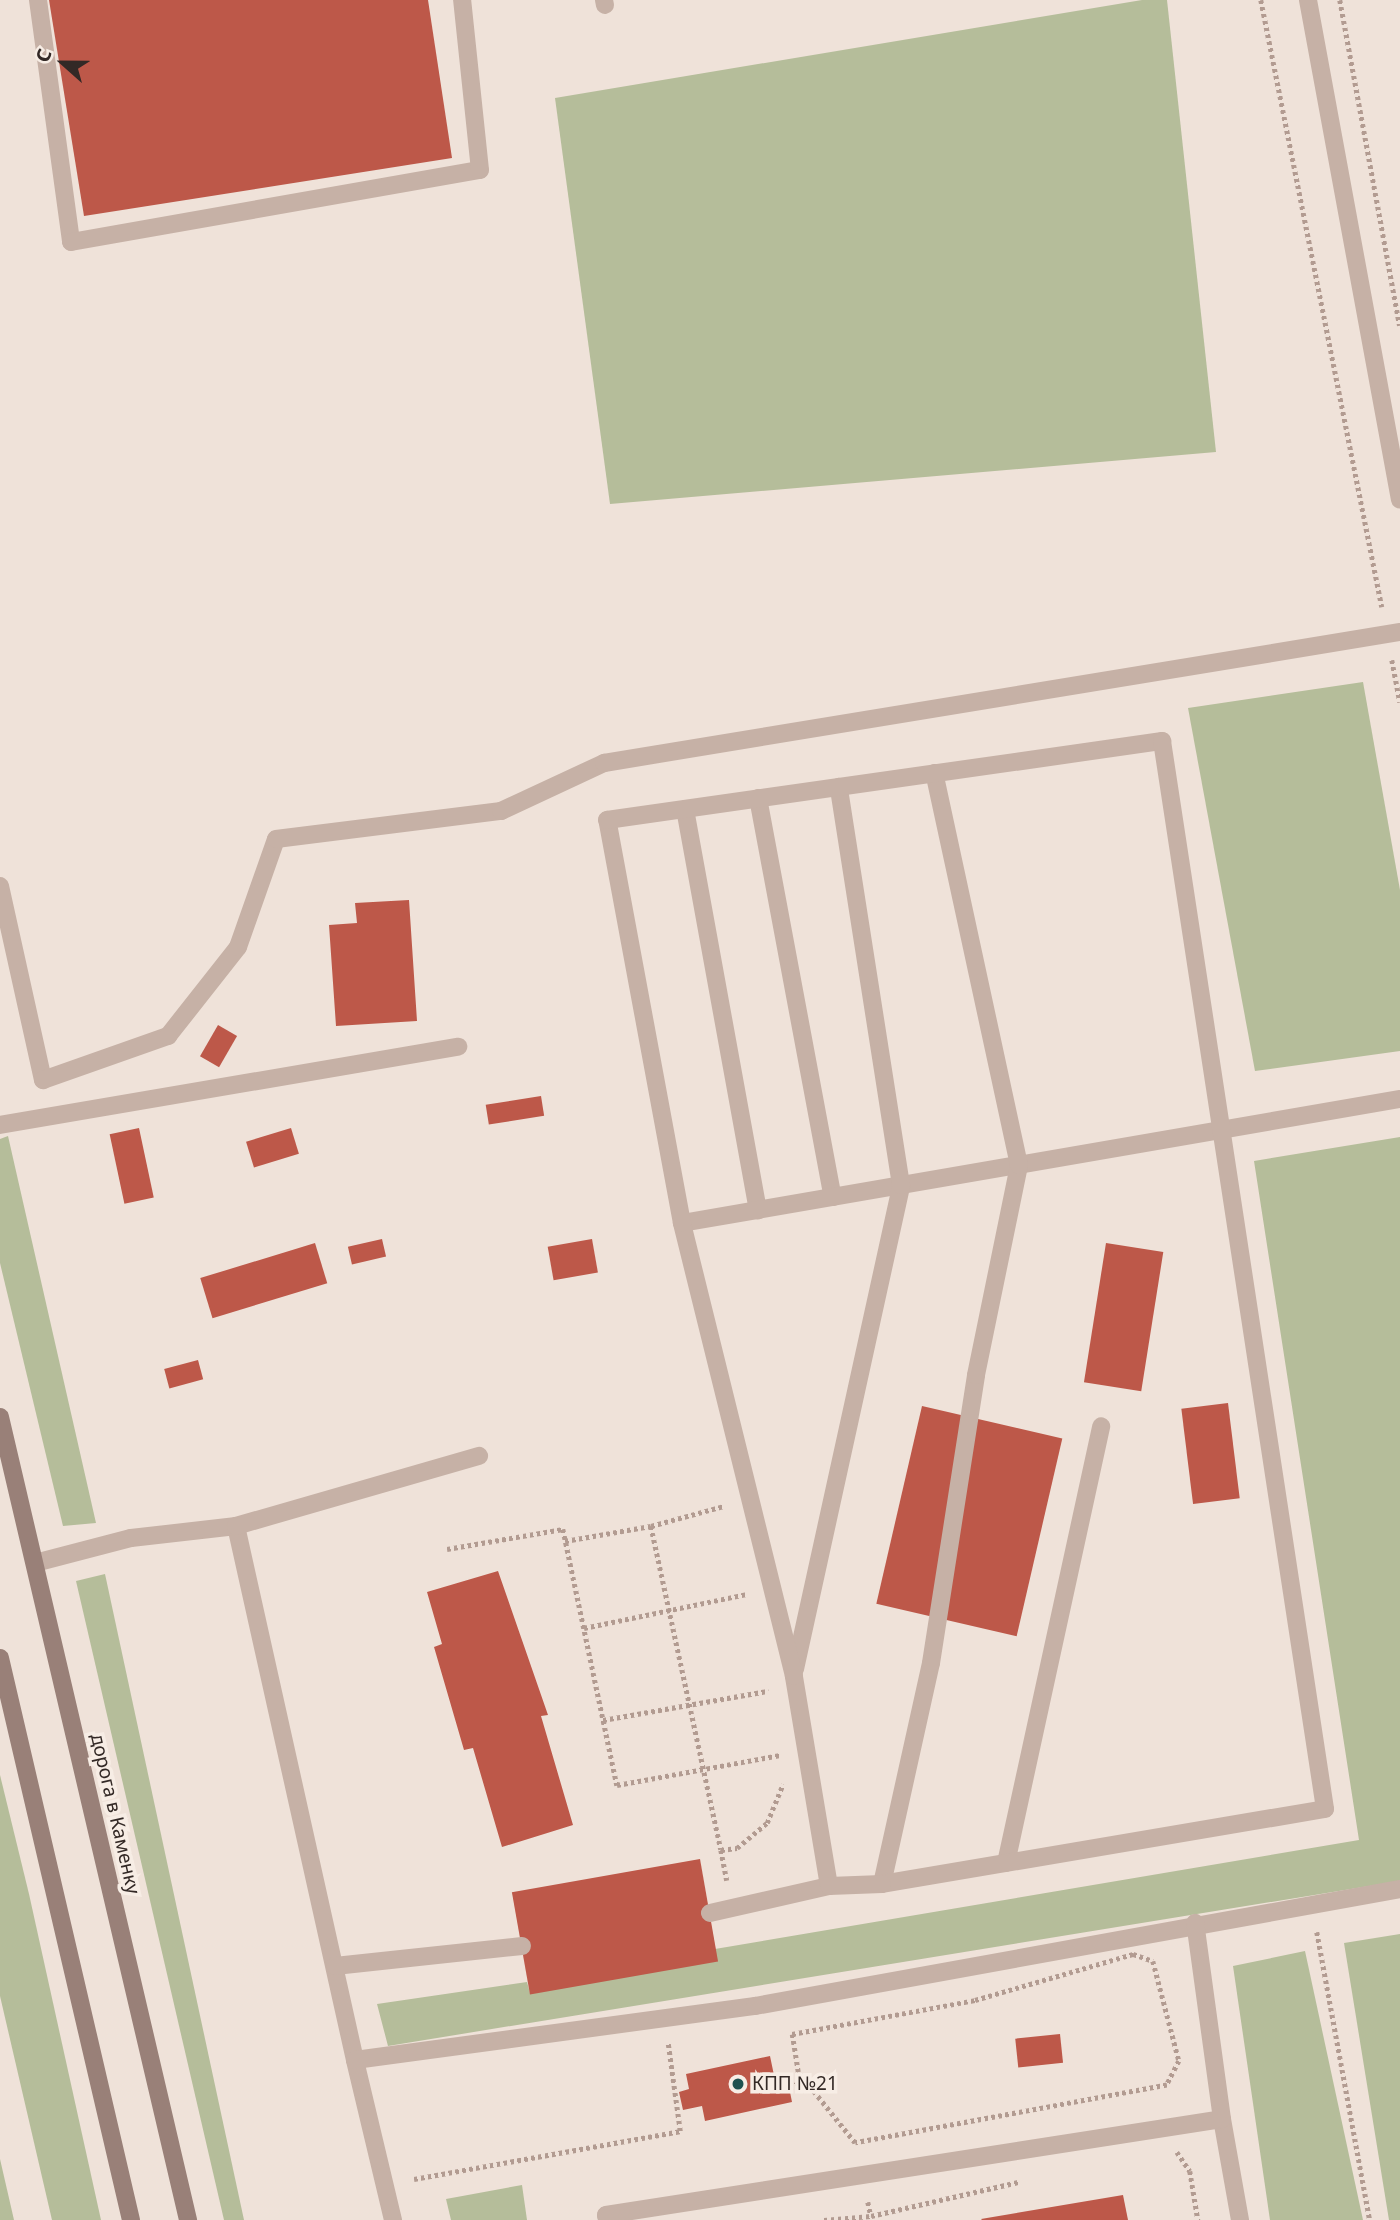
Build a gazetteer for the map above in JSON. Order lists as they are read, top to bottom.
{
  "streets": {
    "main road": ["дорога в Каменку"]
  },
  "places": ["КПП №21"],
  "north": "left"
}
